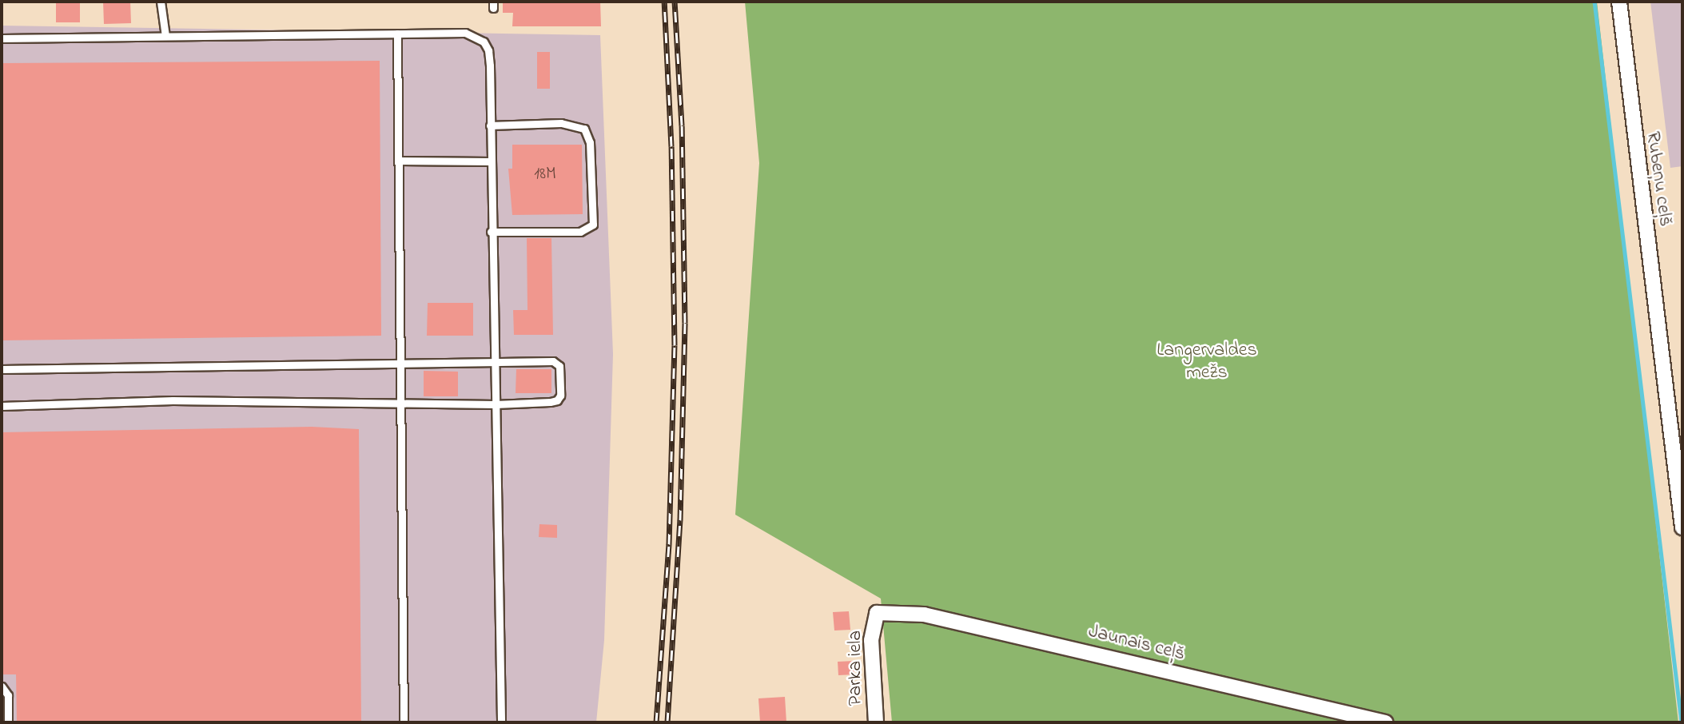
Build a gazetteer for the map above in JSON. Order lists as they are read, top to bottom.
{
  "streets": {
    "street": ["Rubeņu ceļš", "Jaunais ceļš", "Parka iela"]
  },
  "crossings": [
    ["Jaunais ceļš", "Parka iela"]
  ],
  "parks": ["Langervaldes mežs"],
  "house_numbers": ["18M"]
}
